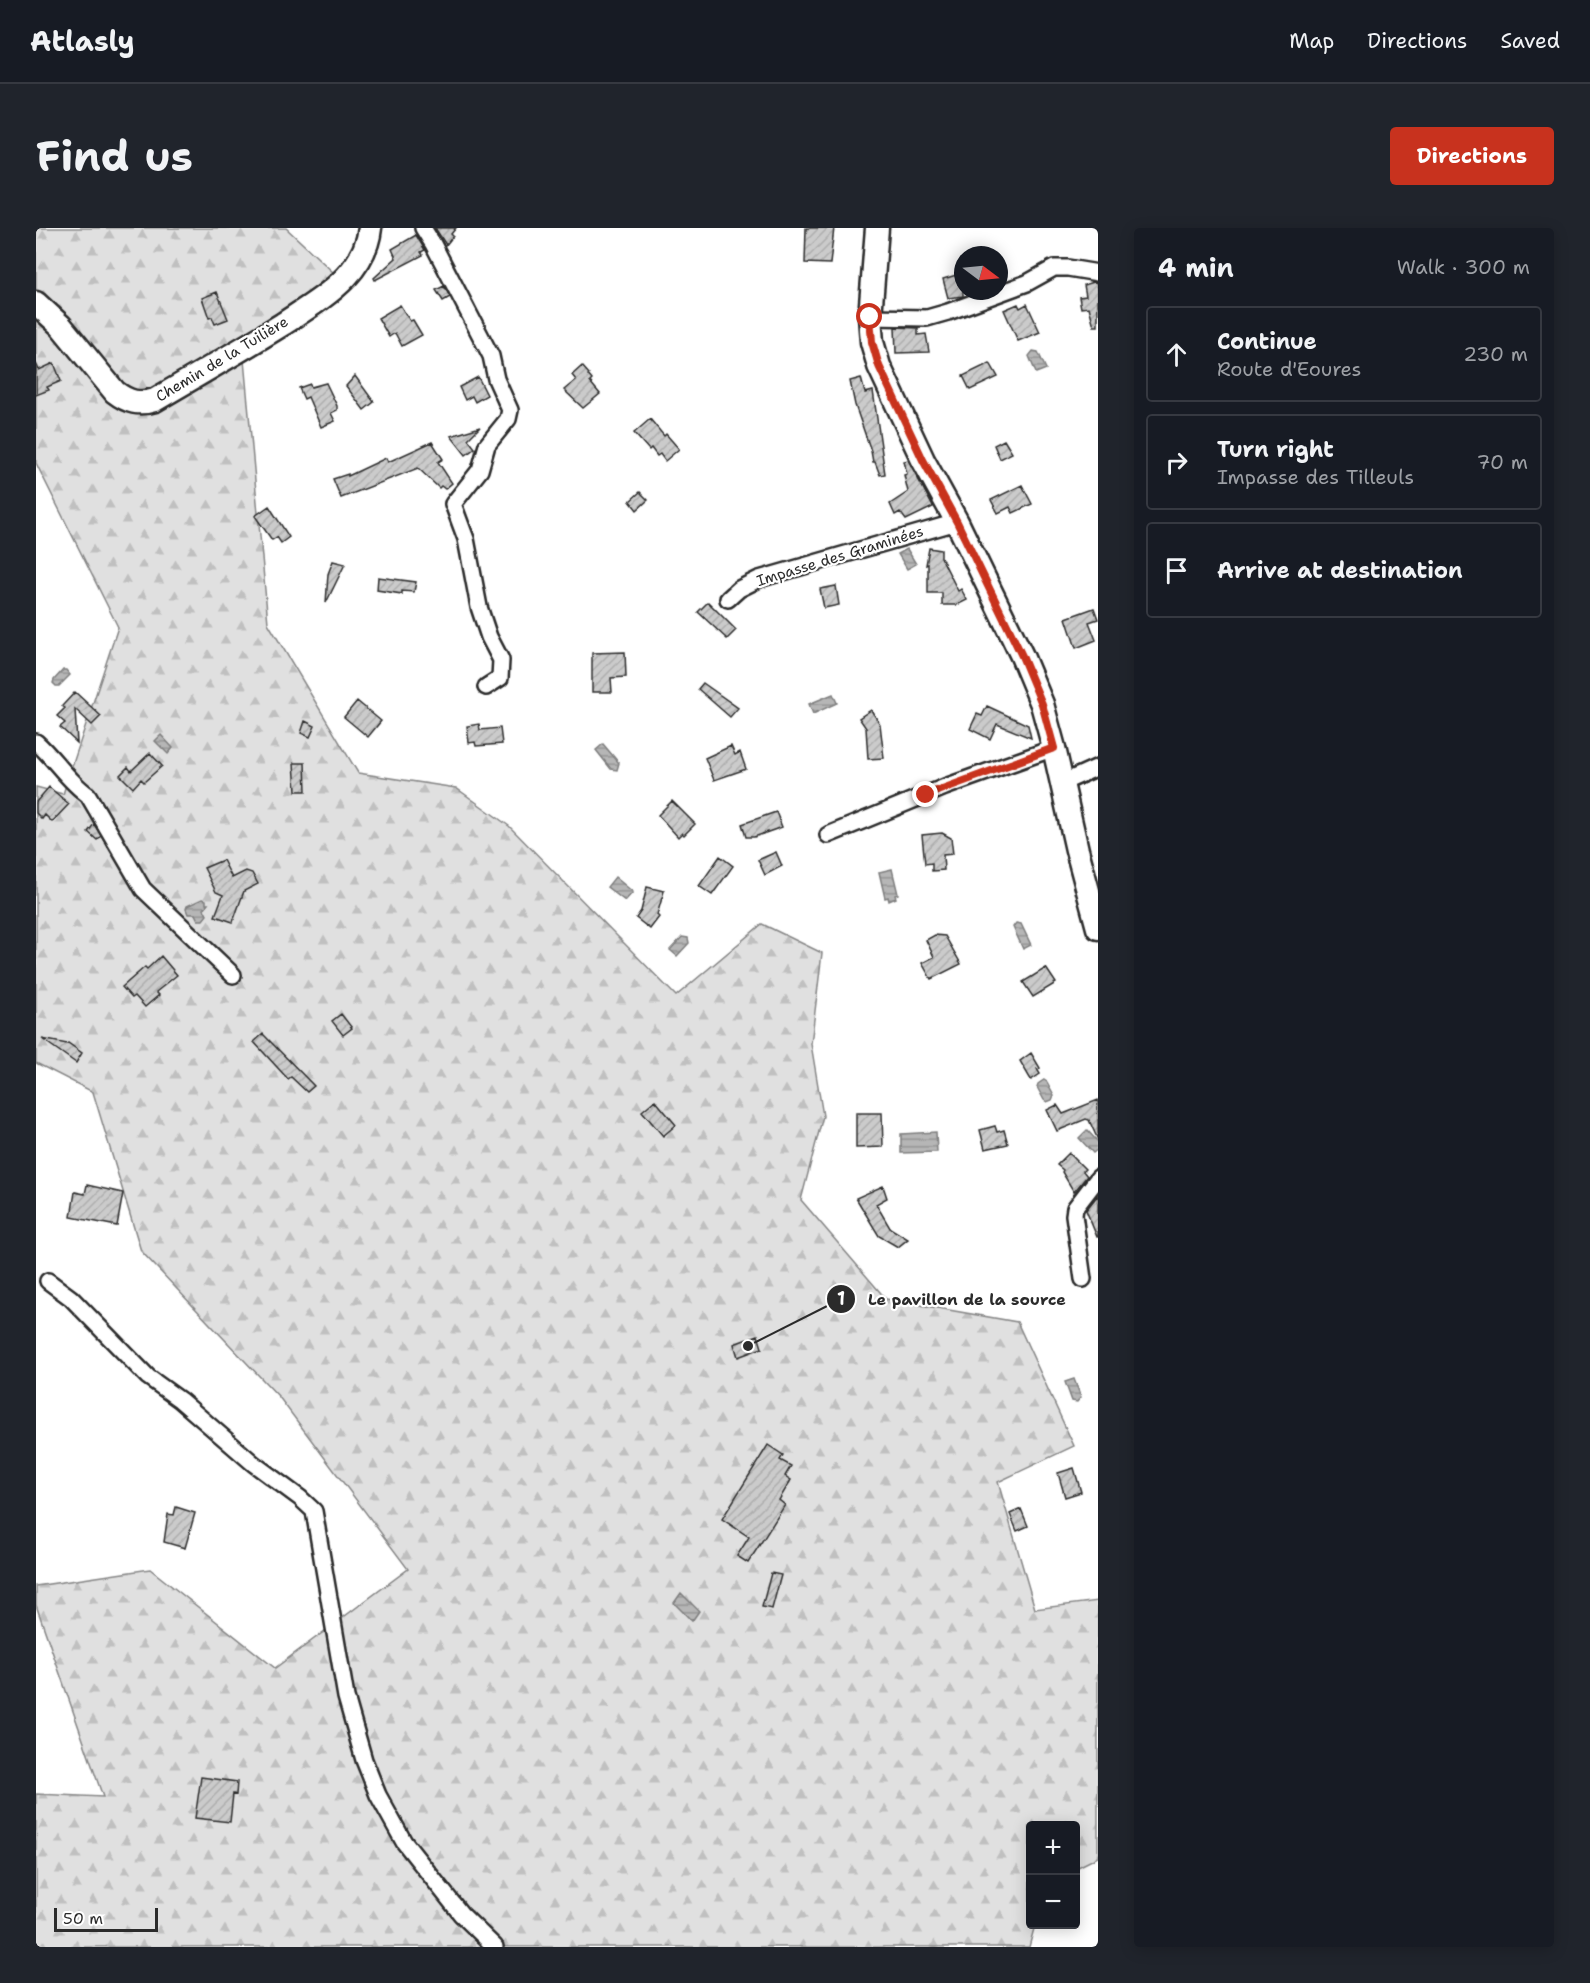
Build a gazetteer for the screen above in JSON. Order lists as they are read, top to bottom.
{
  "streets": {
    "street": ["Chemin de la Tuilière", "Impasse des Graminées"]
  },
  "places": ["Le pavillon de la source"],
  "scale_bar": "50 m",
  "north": "right",
  "page": {
    "header": "Atlasly",
    "nav": ["Map", "Directions", "Saved"],
    "buttons": "Directions",
    "title": "Find us",
    "heading": ["4 min", "Walk · 300 m"],
    "list": [
      ["Continue", "Route d'Eoures", "230 m"],
      ["Turn right", "Impasse des Tilleuls", "70 m"],
      "Arrive at destination"
    ],
    "map_buttons": ["+", "−"],
    "scale": "50 m"
  }
}
